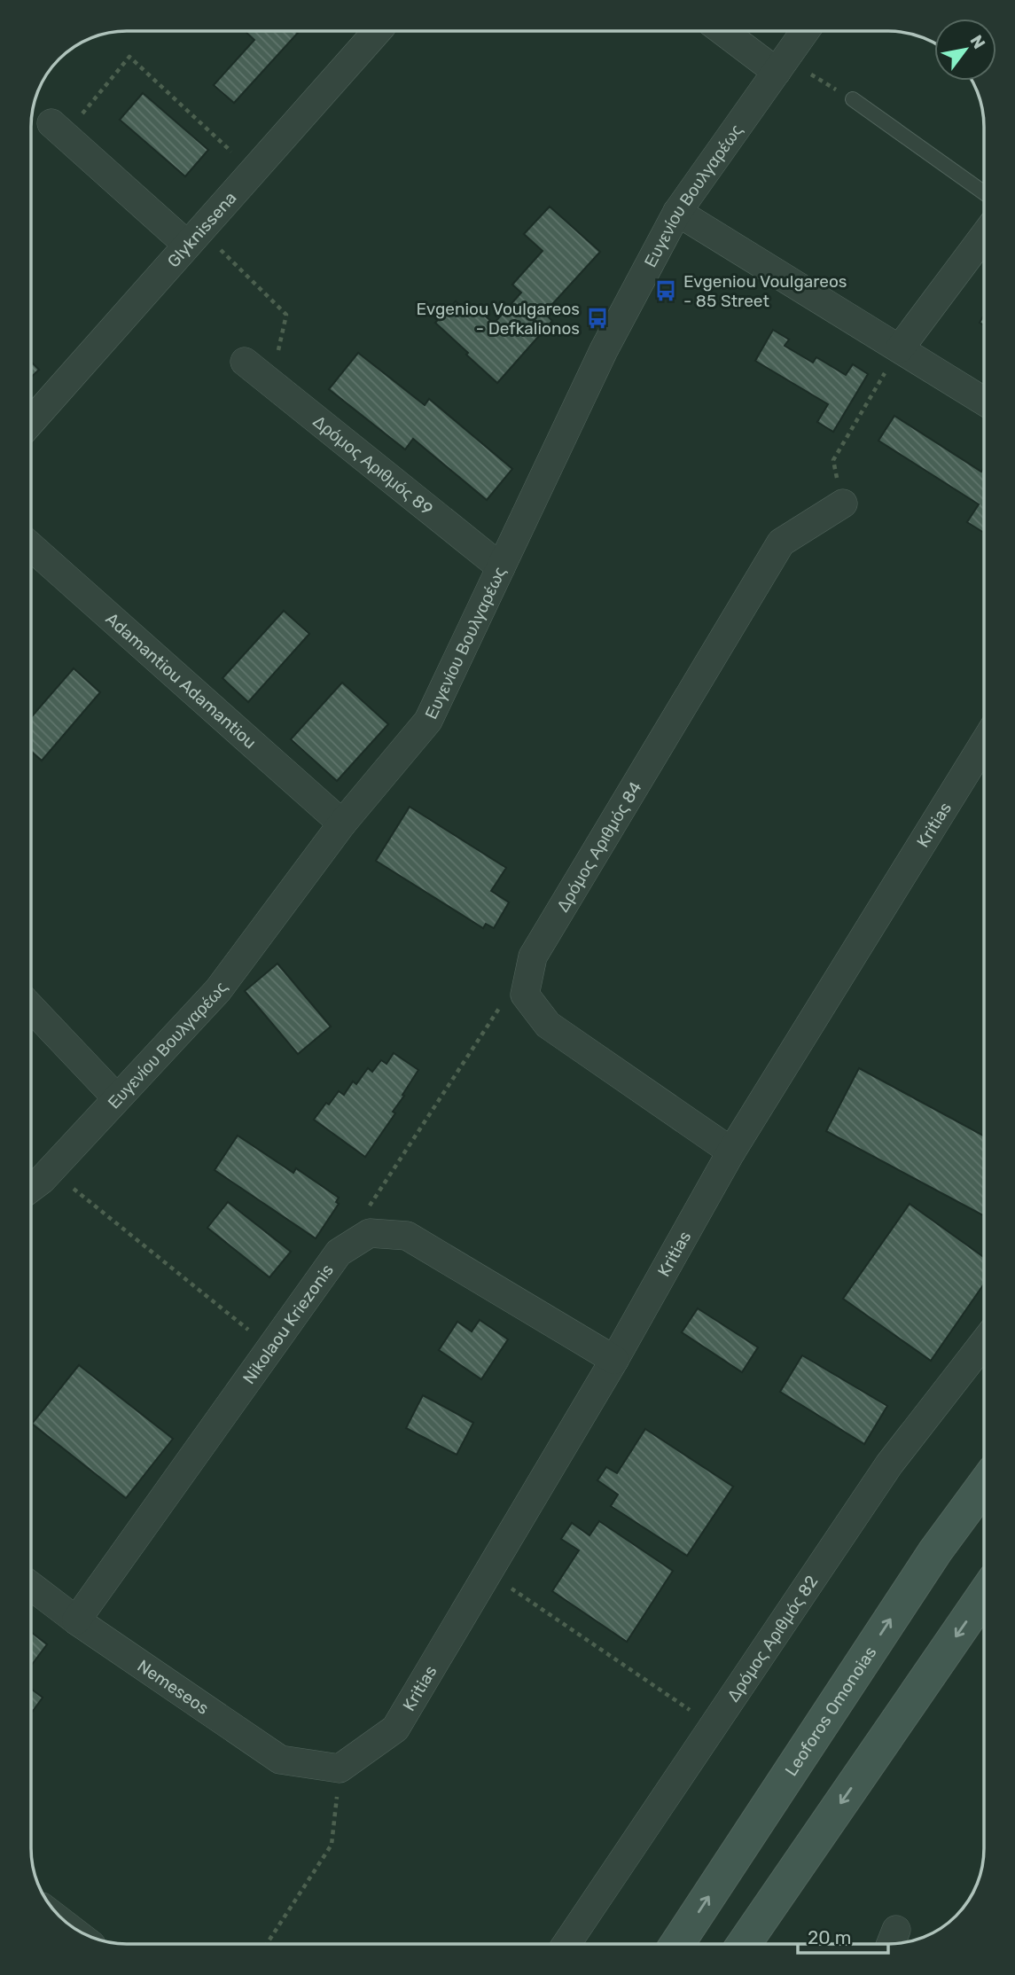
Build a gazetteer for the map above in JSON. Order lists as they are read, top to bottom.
{
  "streets": {
    "main road": ["Leoforos Omonoias"],
    "street": [
      "Ευγενίου Βουλγαρέως",
      "Glyknissena",
      "Δρόμος Αριθμός 89",
      "Adamantiou Adamantiou",
      "Kritias",
      "Δρόμος Αριθμός 84",
      "Nikolaou Kriezonis",
      "Δρόμος Αριθμός 82",
      "Nemeseos"
    ]
  },
  "crossings": [
    ["Ευγενίου Βουλγαρέως", "Δρόμος Αριθμός 89"],
    ["Ευγενίου Βουλγαρέως", "Adamantiou Adamantiou"],
    ["Kritias", "Δρόμος Αριθμός 84"],
    ["Kritias", "Nikolaou Kriezonis"],
    ["Kritias", "Nemeseos"],
    ["Nikolaou Kriezonis", "Nemeseos"]
  ],
  "places": {
    "bus stop": ["Evgeniou Voulgareos - 85 Street", "Evgeniou Voulgareos - Defkalionos"]
  },
  "scale_bar": "20 m",
  "north": "top right"
}
